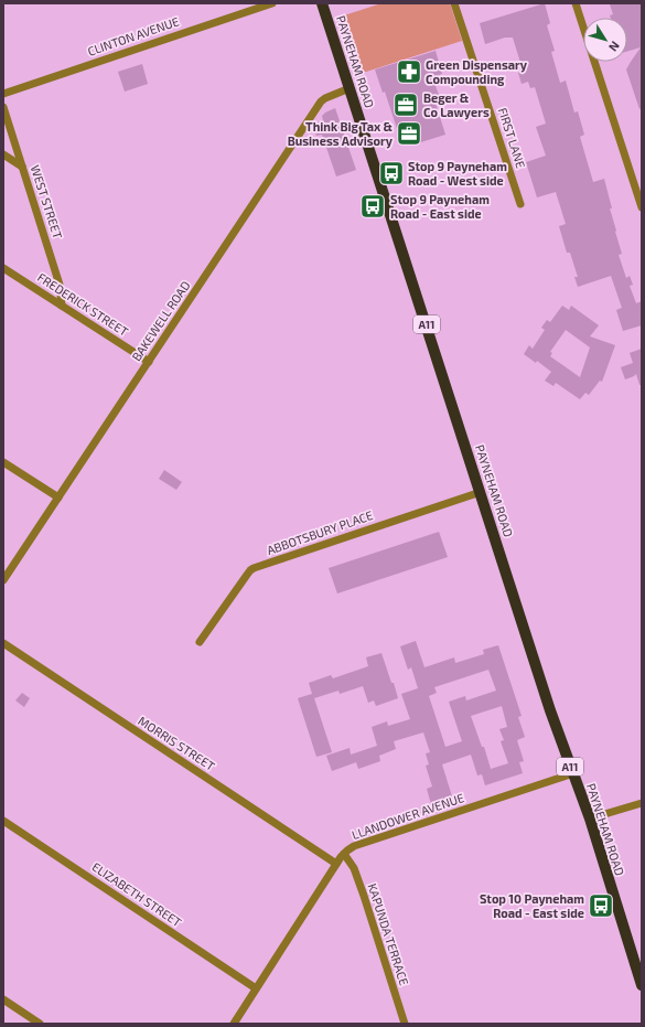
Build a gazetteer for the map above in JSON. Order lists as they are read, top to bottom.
{
  "streets": {
    "main road": ["PAYNEHAM ROAD", "A11"],
    "street": [
      "CLINTON AVENUE",
      "FIRST LANE",
      "WEST STREET",
      "FREDERICK STREET",
      "BAKEWELL ROAD",
      "ABBOTSBURY PLACE",
      "MORRIS STREET",
      "LLANDOWER AVENUE",
      "ELIZABETH STREET",
      "KAPUNDA TERRACE"
    ]
  },
  "crossings": [
    ["PAYNEHAM ROAD", "BAKEWELL ROAD"],
    ["PAYNEHAM ROAD", "ABBOTSBURY PLACE"],
    ["PAYNEHAM ROAD", "LLANDOWER AVENUE"],
    ["WEST STREET", "FREDERICK STREET"],
    ["FREDERICK STREET", "BAKEWELL ROAD"],
    ["MORRIS STREET", "LLANDOWER AVENUE"],
    ["LLANDOWER AVENUE", "ELIZABETH STREET"],
    ["LLANDOWER AVENUE", "KAPUNDA TERRACE"]
  ],
  "places": {
    "pharmacy": ["Green Dispensary Compounding"],
    "office": ["Beger & Co Lawyers", "Think Big Tax & Business Advisory"],
    "bus stop": ["Stop 9 Payneham Road - West side", "Stop 9 Payneham Road - East side", "Stop 10 Payneham Road - East side"]
  },
  "north": "bottom right"
}
